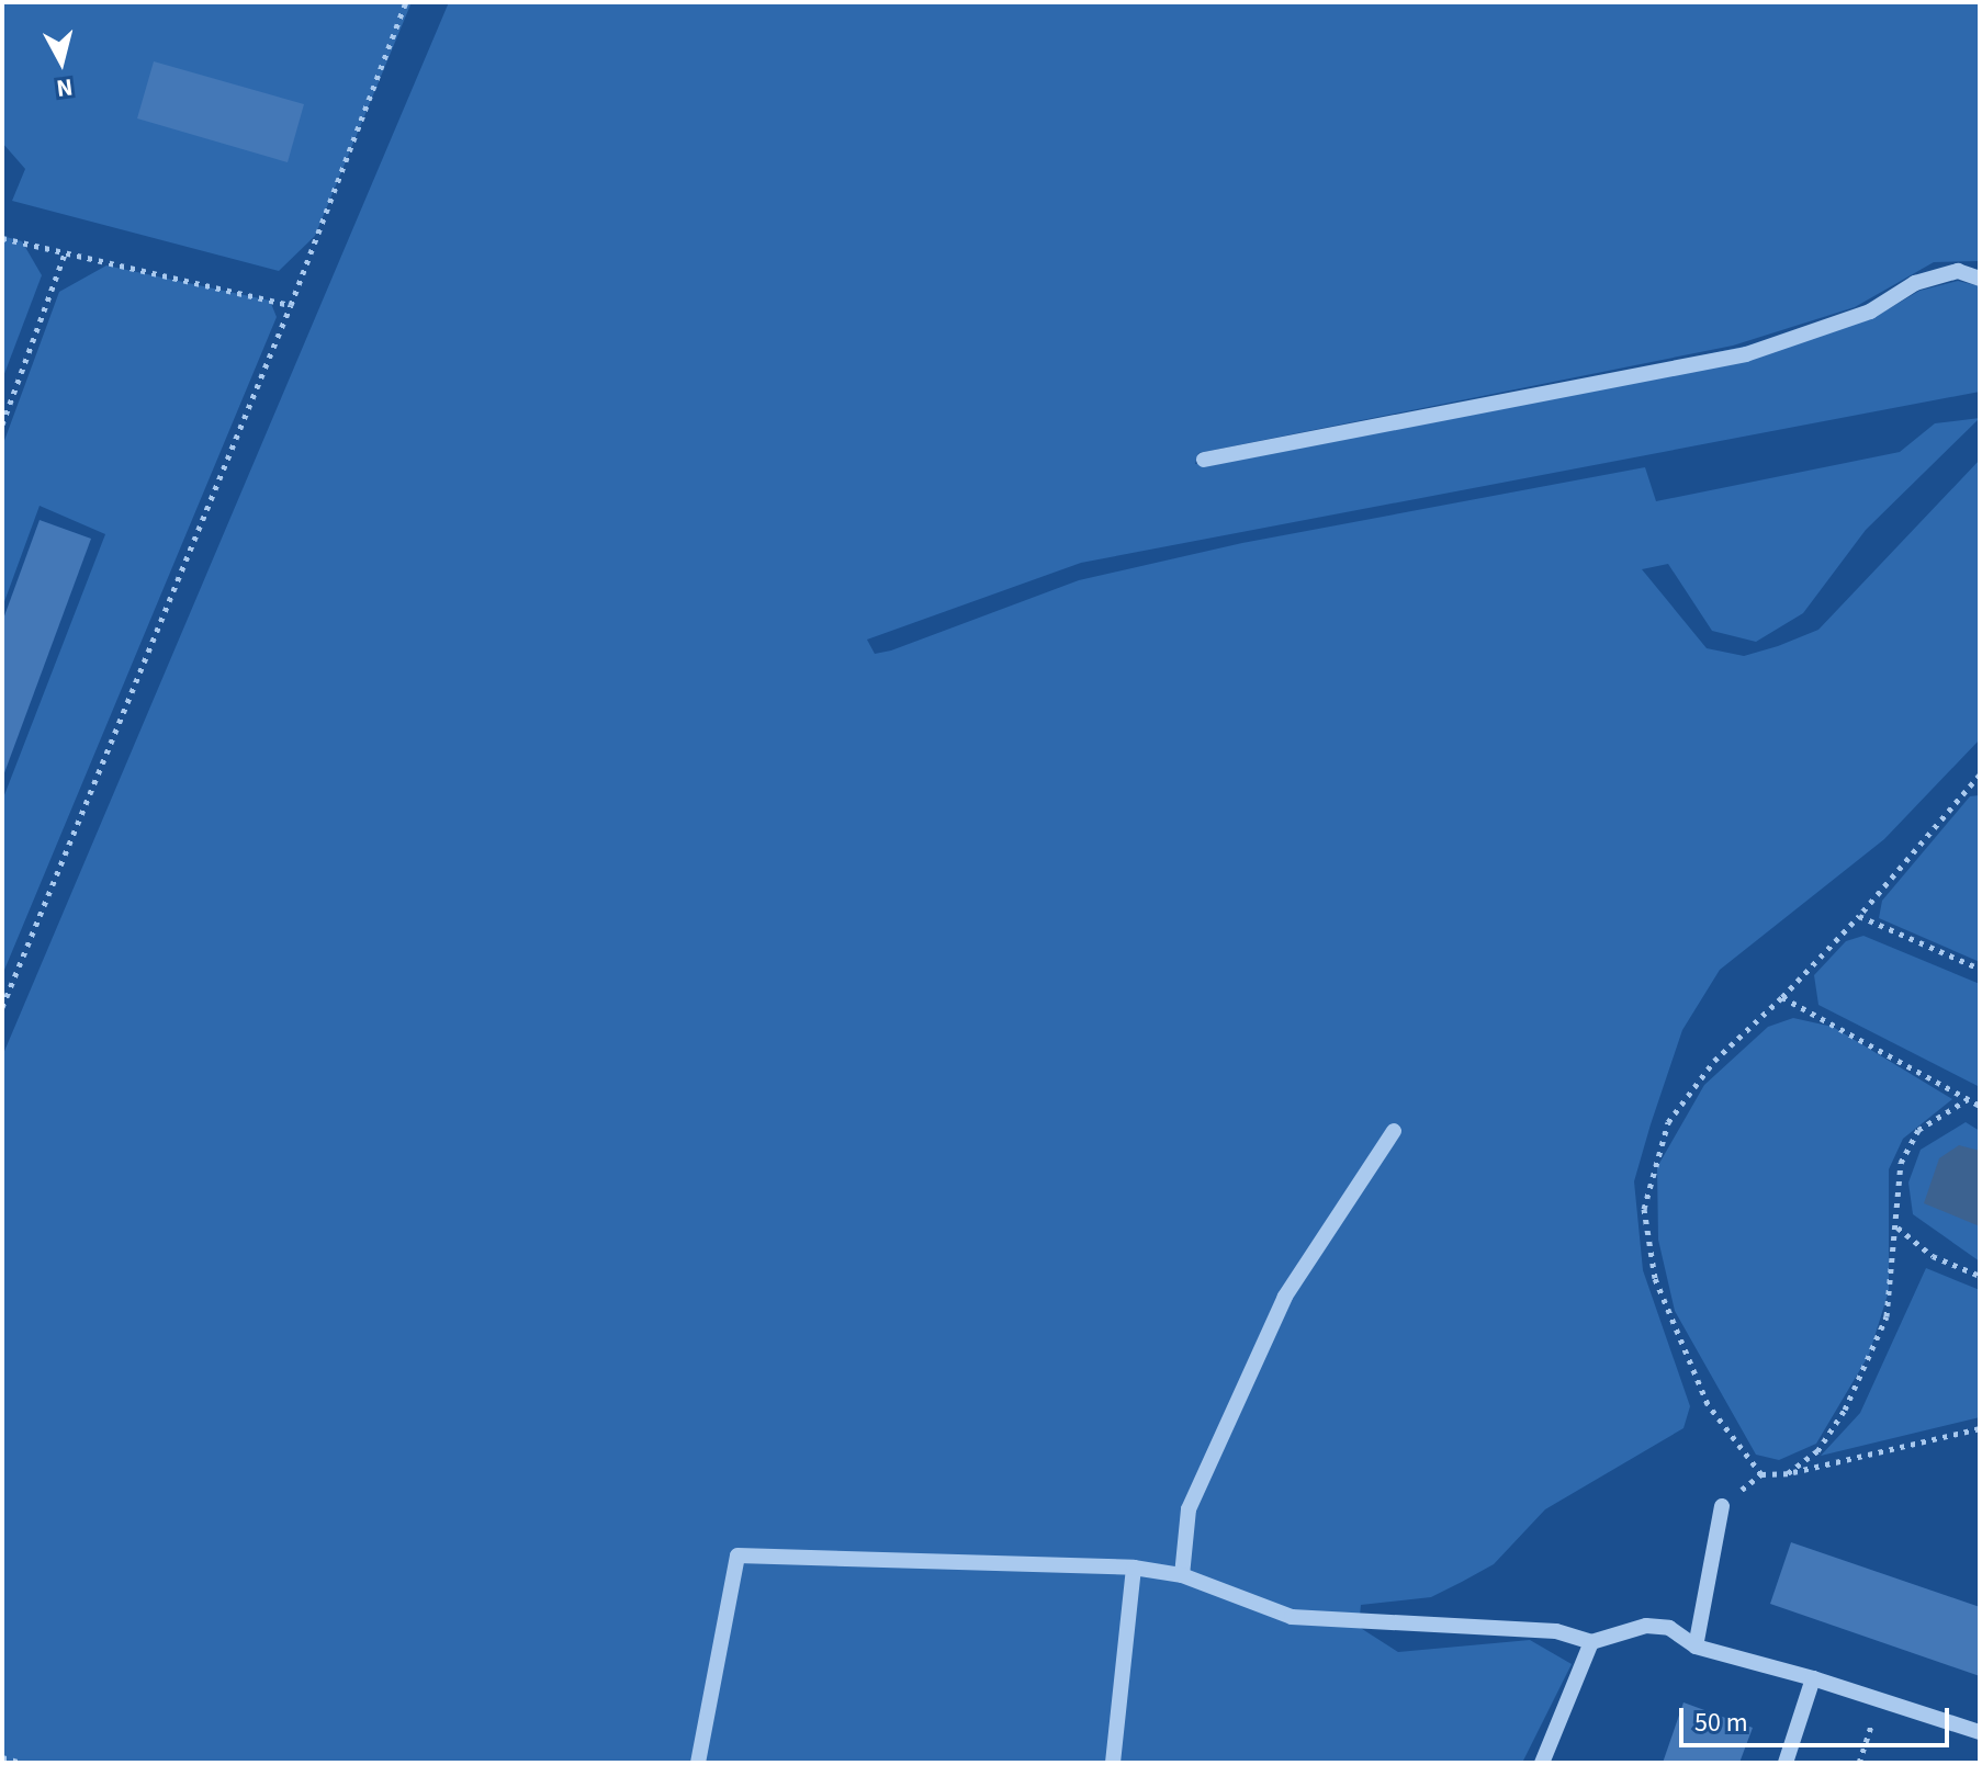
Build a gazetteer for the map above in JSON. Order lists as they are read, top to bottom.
{
  "scale_bar": "50 m",
  "north": "bottom"
}
